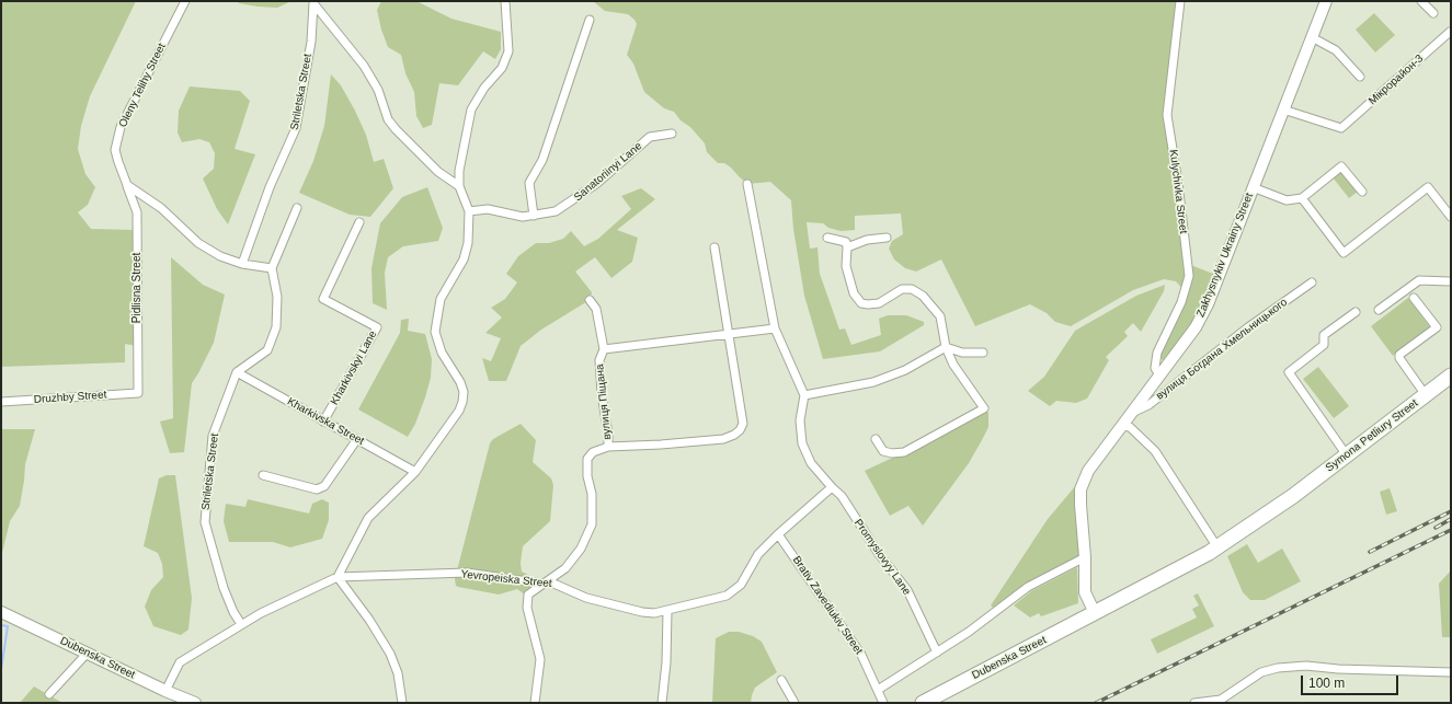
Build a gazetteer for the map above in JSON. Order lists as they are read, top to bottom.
{
  "streets": {
    "highway": ["Symona Petliury Street", "Dubenska Street"],
    "street": [
      "Мікрорайон-3",
      "Oleny Telihy Street",
      "Striletska Street",
      "Sanatoriinyi Lane",
      "Kulychivka Street",
      "Zakhysnykiv Ukrainy Street",
      "Pidlisna Street",
      "вулиця Богдана Хмельницького",
      "Kharkivskyi Lane",
      "Druzhby Street",
      "вулиця Піщана",
      "Kharkivska Street",
      "Promyslovyy Lane",
      "Yevropeiska Street",
      "Brativ Zavediukiv Street"
    ]
  },
  "crossings": [
    ["Мікрорайон-3", "Zakhysnykiv Ukrainy Street"],
    ["Oleny Telihy Street", "Pidlisna Street"],
    ["Striletska Street", "Kharkivska Street"],
    ["Striletska Street", "Yevropeiska Street"],
    ["Kulychivka Street", "Zakhysnykiv Ukrainy Street"],
    ["Zakhysnykiv Ukrainy Street", "вулиця Богдана Хмельницького"],
    ["Zakhysnykiv Ukrainy Street", "Dubenska Street"],
    ["Pidlisna Street", "Druzhby Street"],
    ["Kharkivskyi Lane", "Kharkivska Street"],
    ["вулиця Піщана", "Yevropeiska Street"],
    ["Symona Petliury Street", "Dubenska Street"],
    ["Promyslovyy Lane", "Yevropeiska Street"],
    ["Yevropeiska Street", "Brativ Zavediukiv Street"],
    ["Yevropeiska Street", "Dubenska Street"]
  ],
  "scale_bar": "100 m"
}
